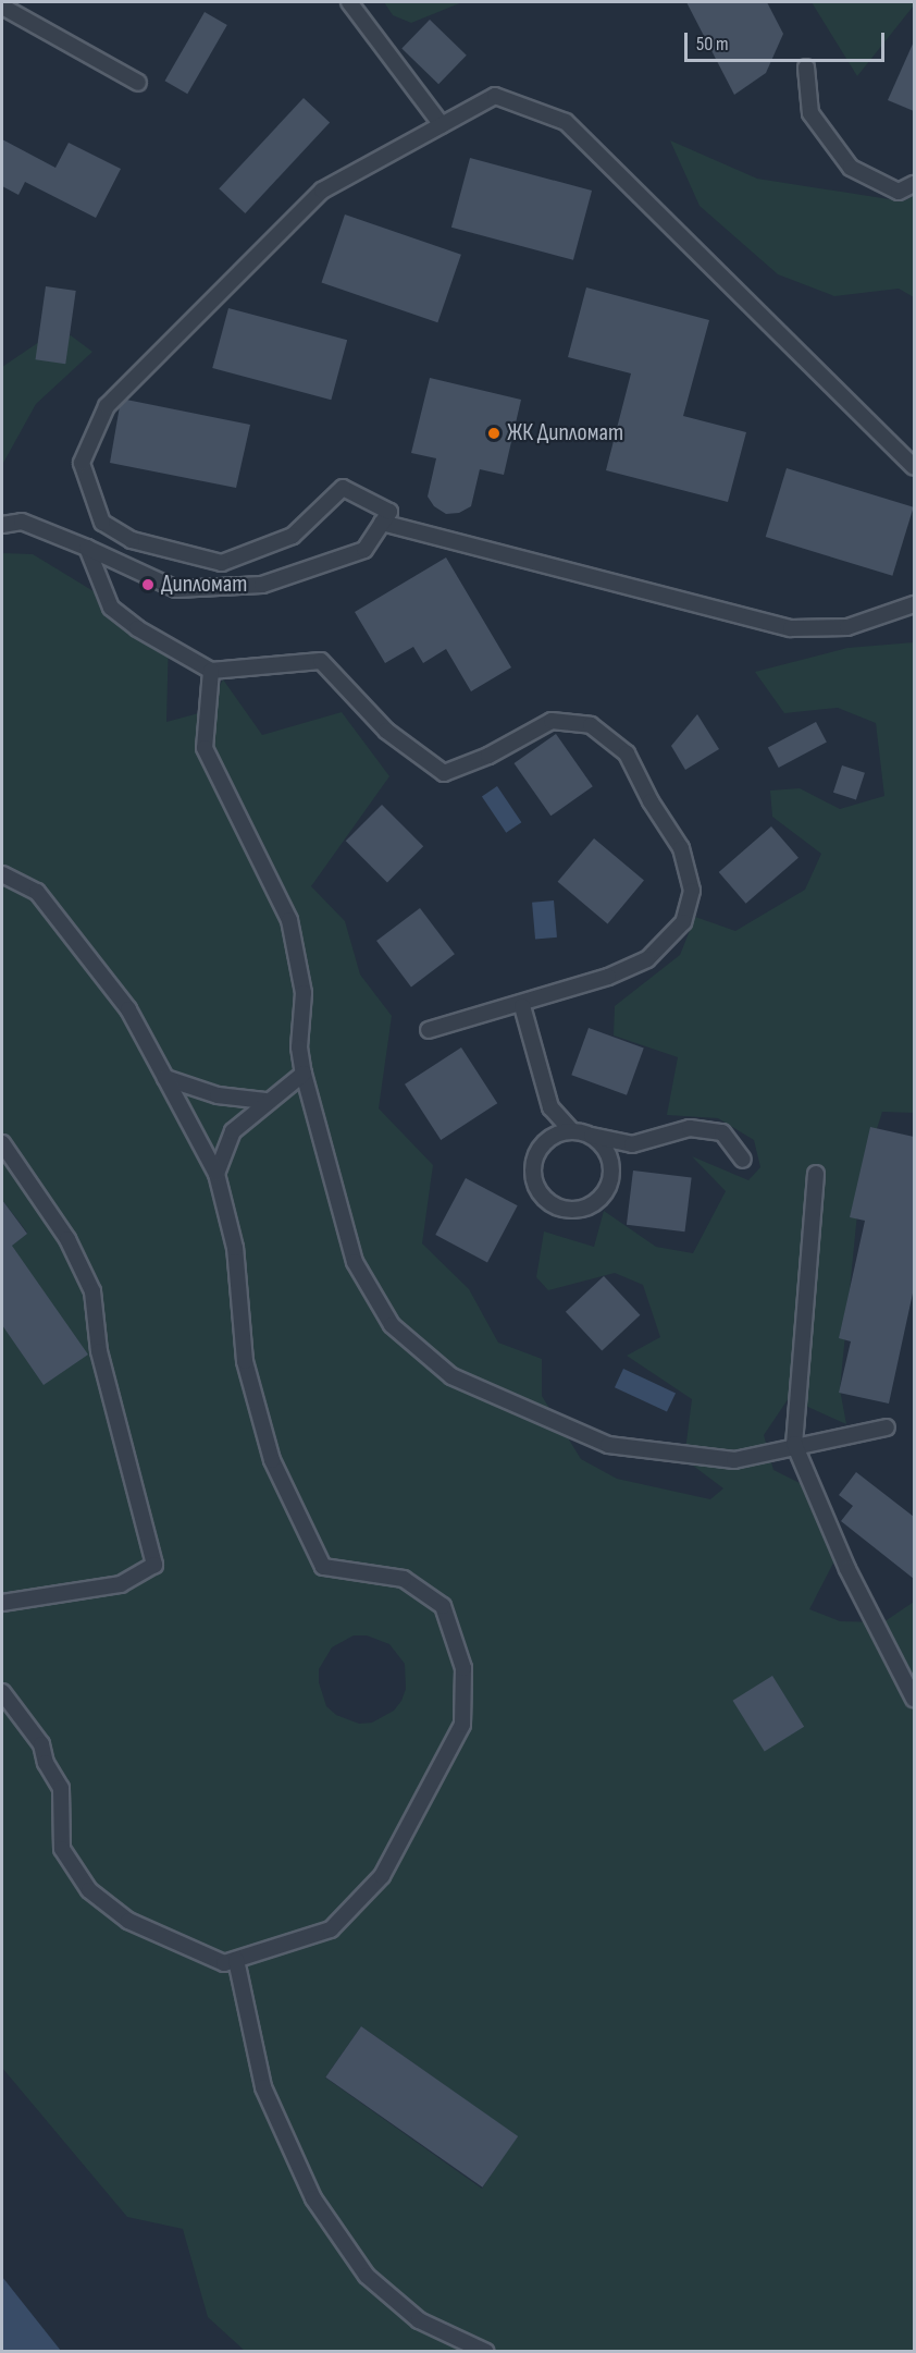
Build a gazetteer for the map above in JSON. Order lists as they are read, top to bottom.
{
  "places": ["ЖК Дипломат", "Дипломат"],
  "scale_bar": "50 m"
}
